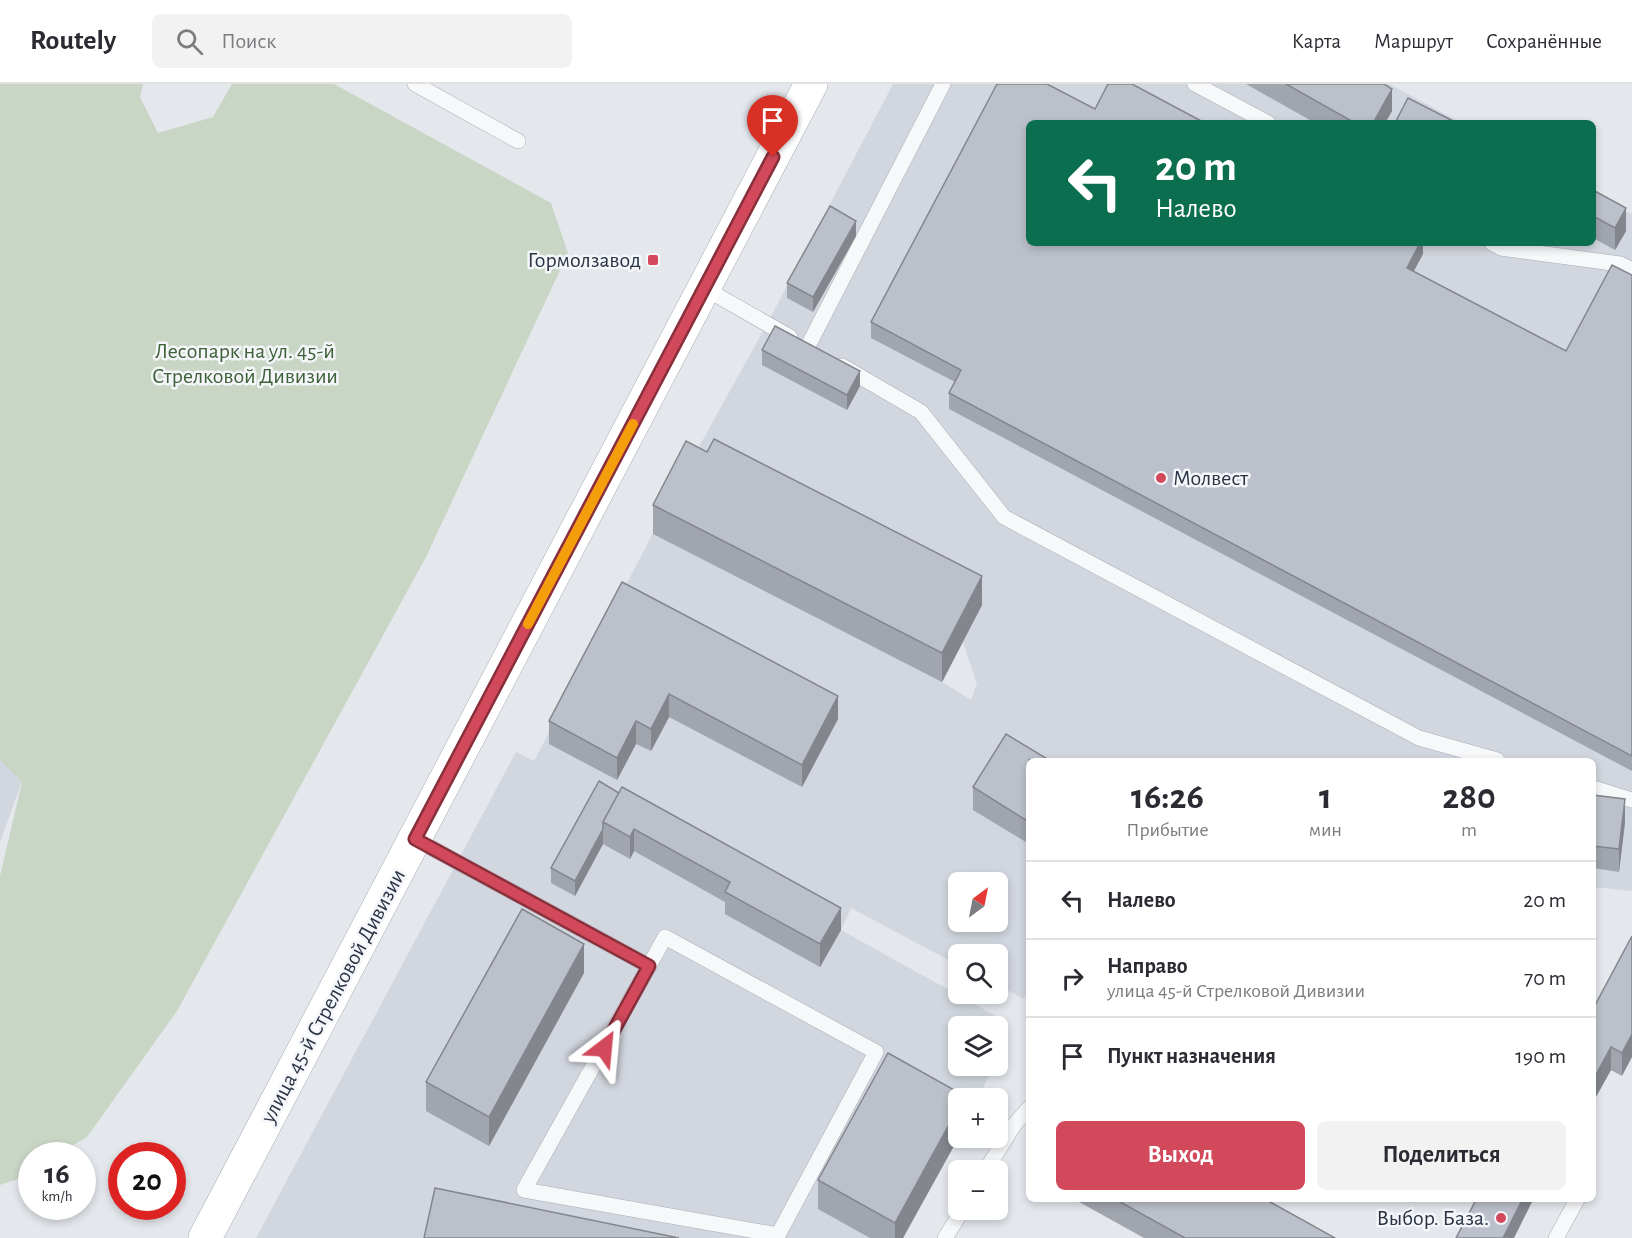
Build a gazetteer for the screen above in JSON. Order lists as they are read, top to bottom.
{
  "streets": {
    "street": ["улица 45-й Стрелковой Дивизии"]
  },
  "parks": ["Лесопарк на ул. 45-й Стрелковой Дивизии"],
  "places": {
    "transit": ["Гормолзавод"],
    "other": ["Молвест", "Выбор. База."]
  },
  "north": "top right",
  "page": {
    "header": "Routely",
    "search": "Поиск",
    "nav": ["Карта", "Маршрут", "Сохранённые"],
    "turn": ["20 m", "Налево"],
    "eta": [
      "16:26",
      "Прибытие",
      "1",
      "мин",
      "280",
      "m"
    ],
    "list": [
      {
        "name": "Налево",
        "value": "20 m"
      },
      {
        "name": "Направо",
        "note": "улица 45-й Стрелковой Дивизии",
        "value": "70 m"
      },
      {
        "name": "Пункт назначения",
        "value": "190 m"
      }
    ],
    "map_buttons": ["+", "−"],
    "buttons": ["Выход", "Поделиться"],
    "speed": "16 km/h",
    "limit": "20"
  }
}
